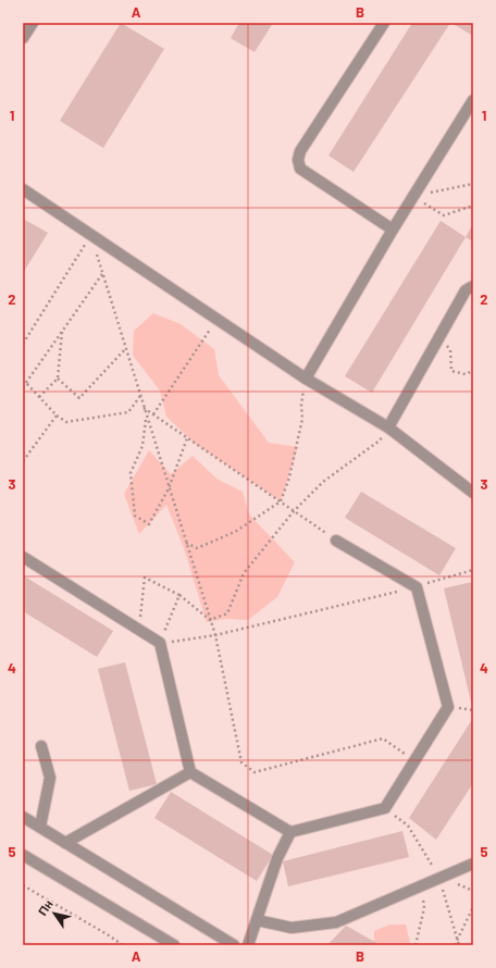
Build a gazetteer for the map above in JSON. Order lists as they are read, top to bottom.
{
  "north": "top left",
  "grid": {
    "columns": ["A", "B"],
    "rows": [
      "1",
      "2",
      "3",
      "4",
      "5"
    ]
  }
}
